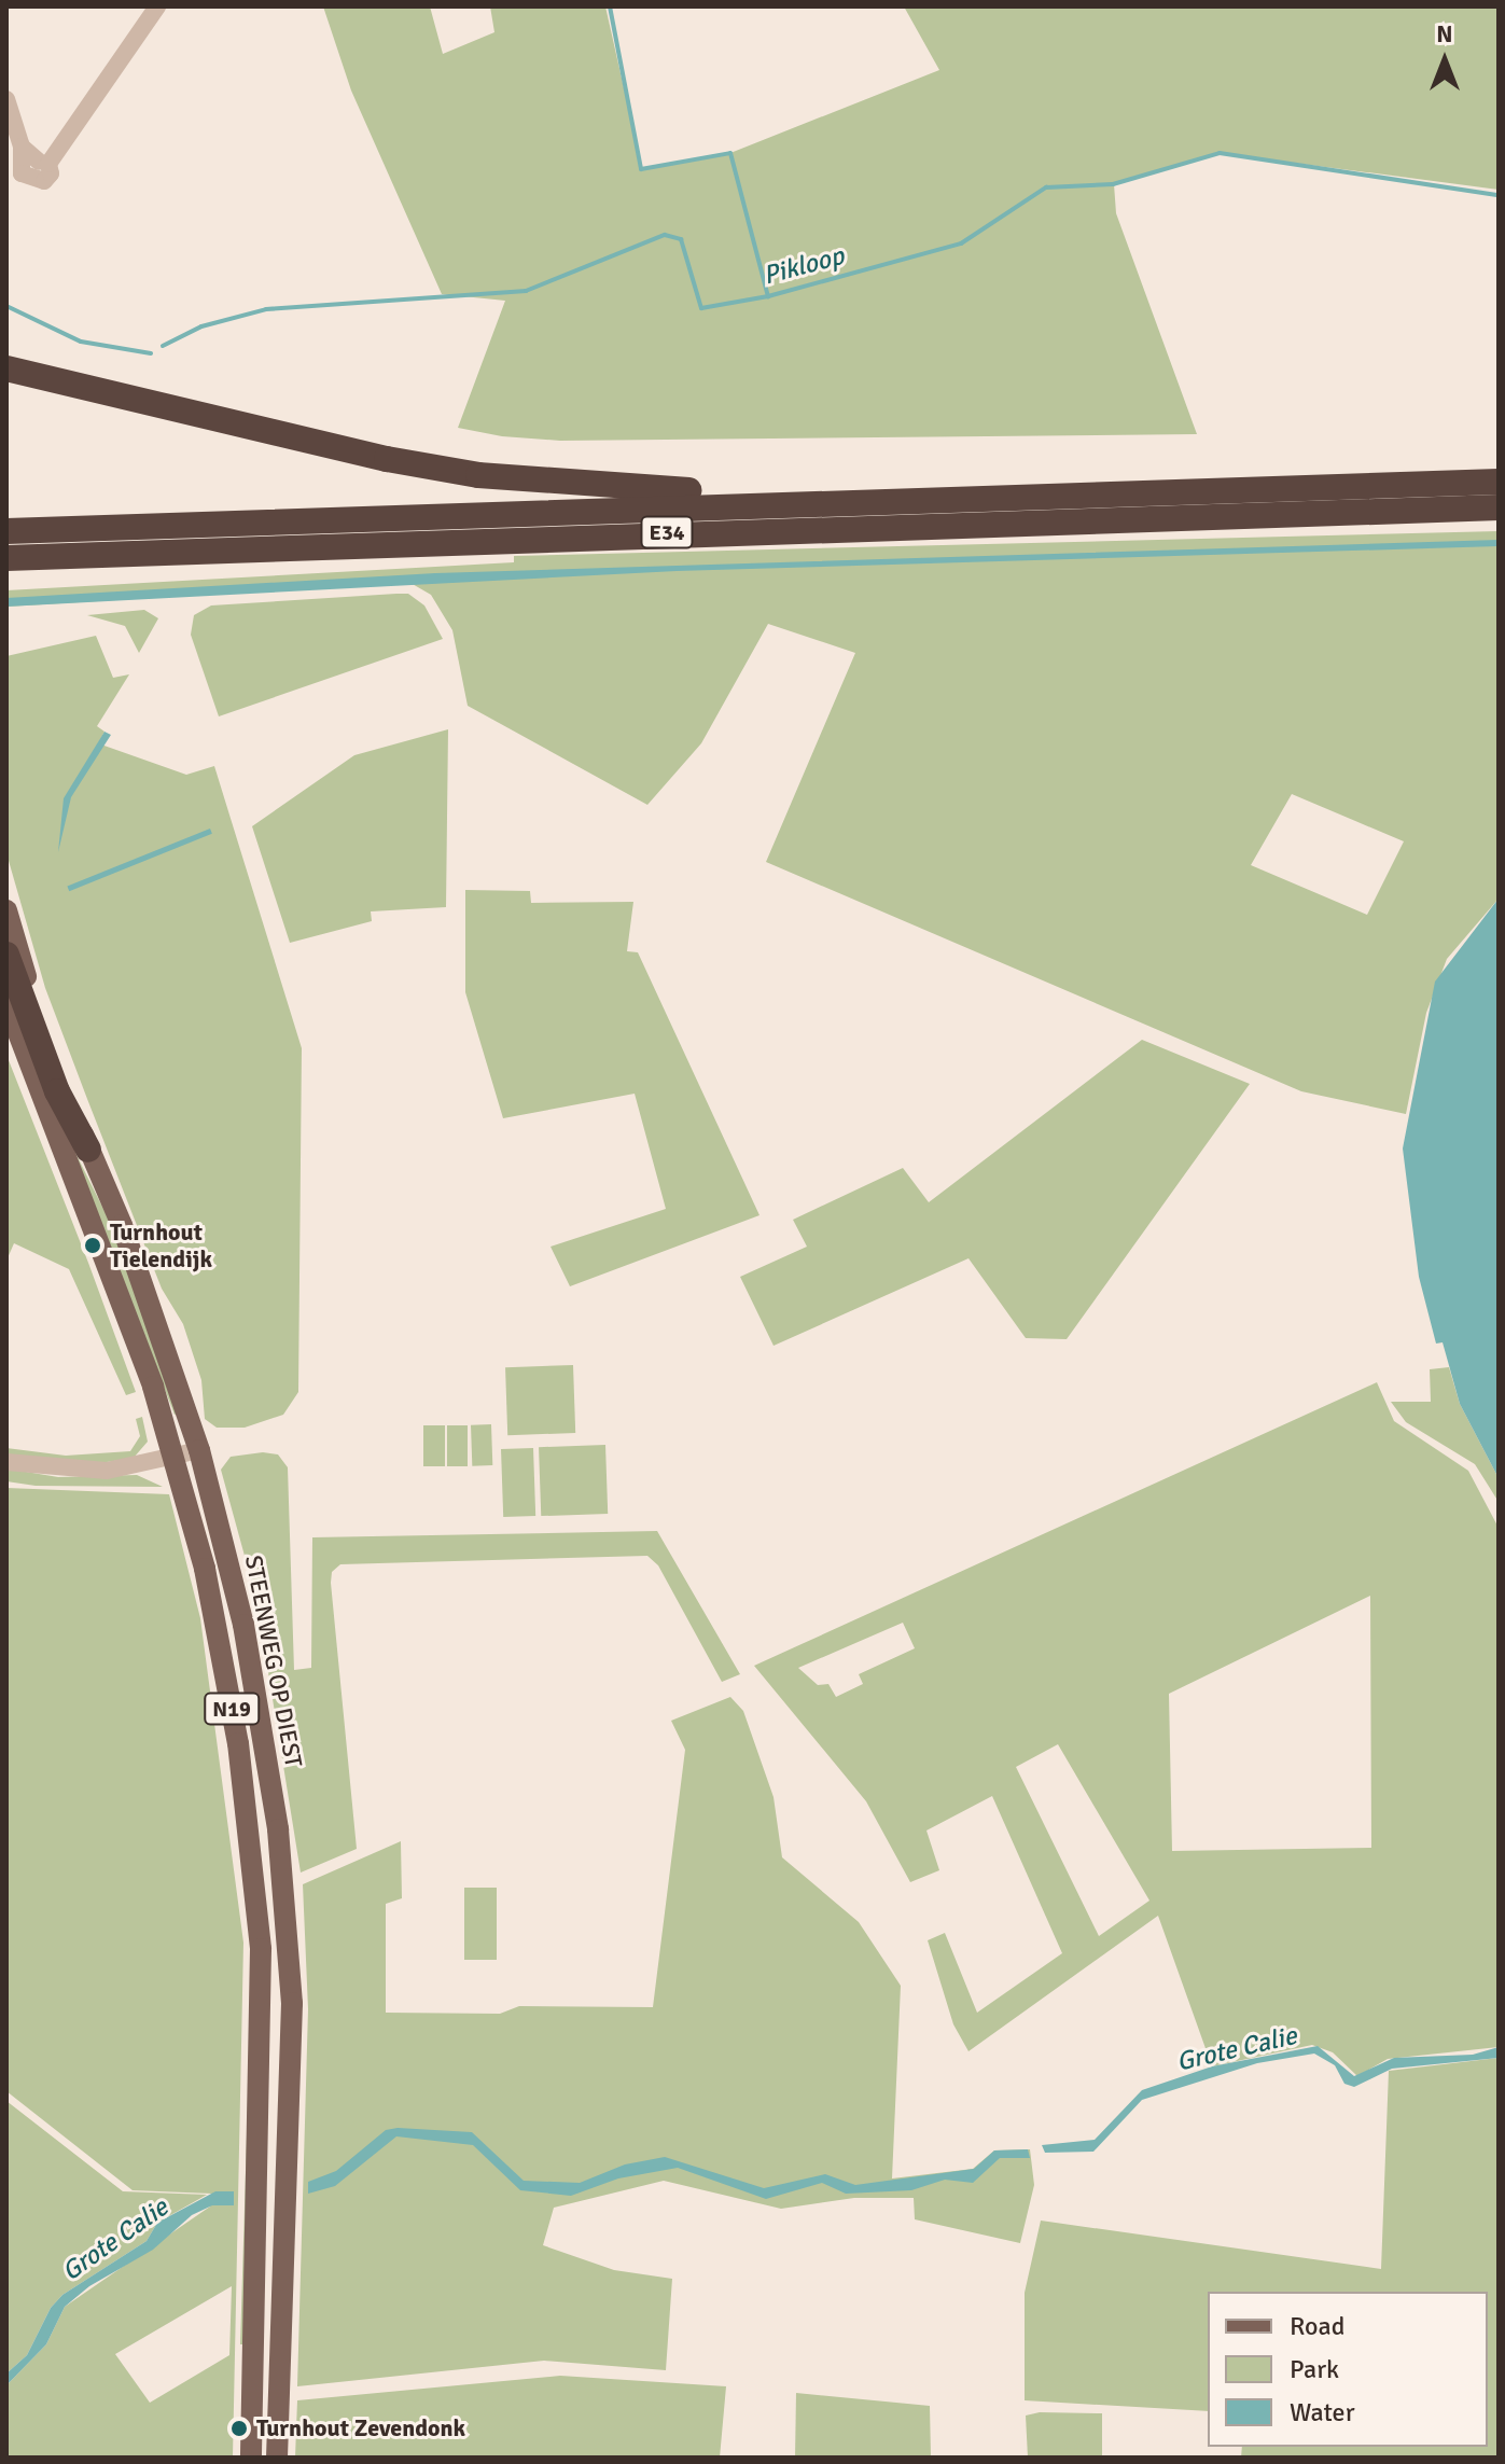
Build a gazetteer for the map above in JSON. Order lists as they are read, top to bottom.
{
  "streets": {
    "highway": ["E34"],
    "main road": ["STEENWEG OP DIEST", "N19"]
  },
  "water": ["Pikloop", "Grote Calie"],
  "places": ["Turnhout Tielendijk", "Turnhout Zevendonk"],
  "legend": ["Road", "Park", "Water"],
  "north": "top"
}
